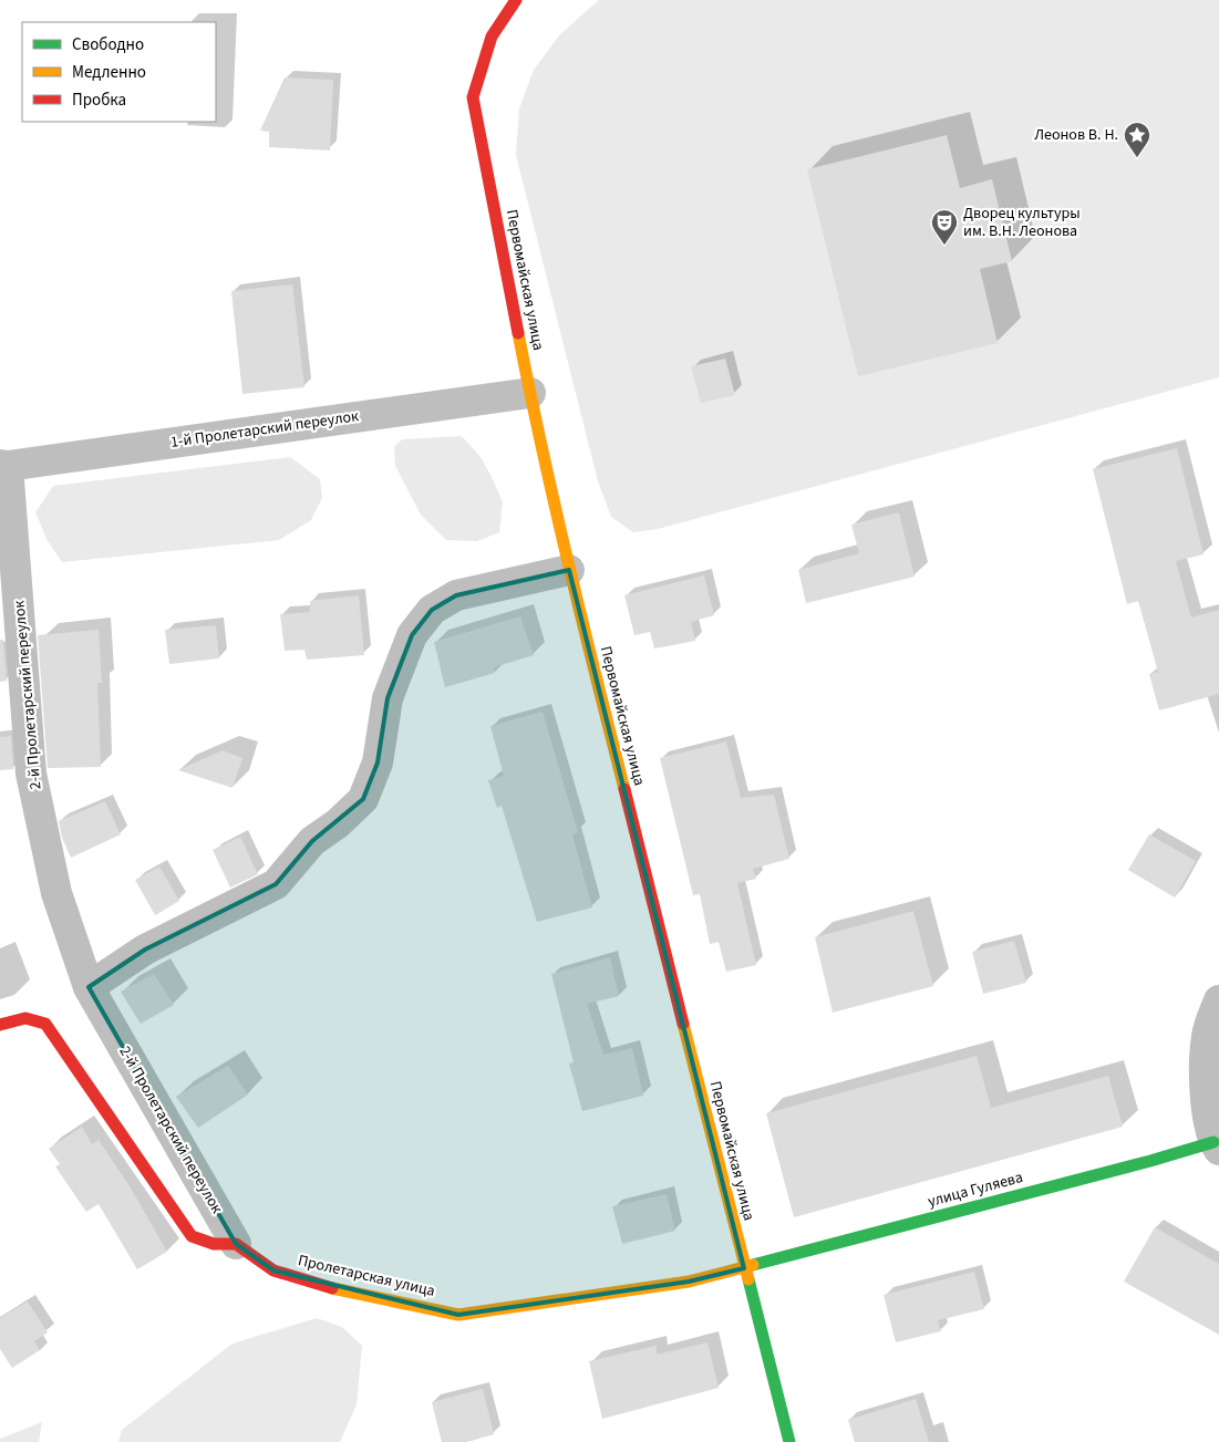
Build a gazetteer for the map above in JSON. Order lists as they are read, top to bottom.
{
  "streets": {
    "main road": ["Первомайская улица", "улица Гуляева", "Пролетарская улица"],
    "street": ["1-й Пролетарский переулок", "2-й Пролетарский переулок"]
  },
  "crossings": [
    ["Первомайская улица", "1-й Пролетарский переулок"],
    ["Первомайская улица", "улица Гуляева"],
    ["Первомайская улица", "Пролетарская улица"],
    ["1-й Пролетарский переулок", "2-й Пролетарский переулок"],
    ["2-й Пролетарский переулок", "Пролетарская улица"],
    ["улица Гуляева", "Пролетарская улица"]
  ],
  "places": {
    "place": ["Леонов В. Н."],
    "theatre": ["Дворец культуры им. В.Н. Леонова"]
  },
  "legend": ["Свободно", "Медленно", "Пробка"]
}
